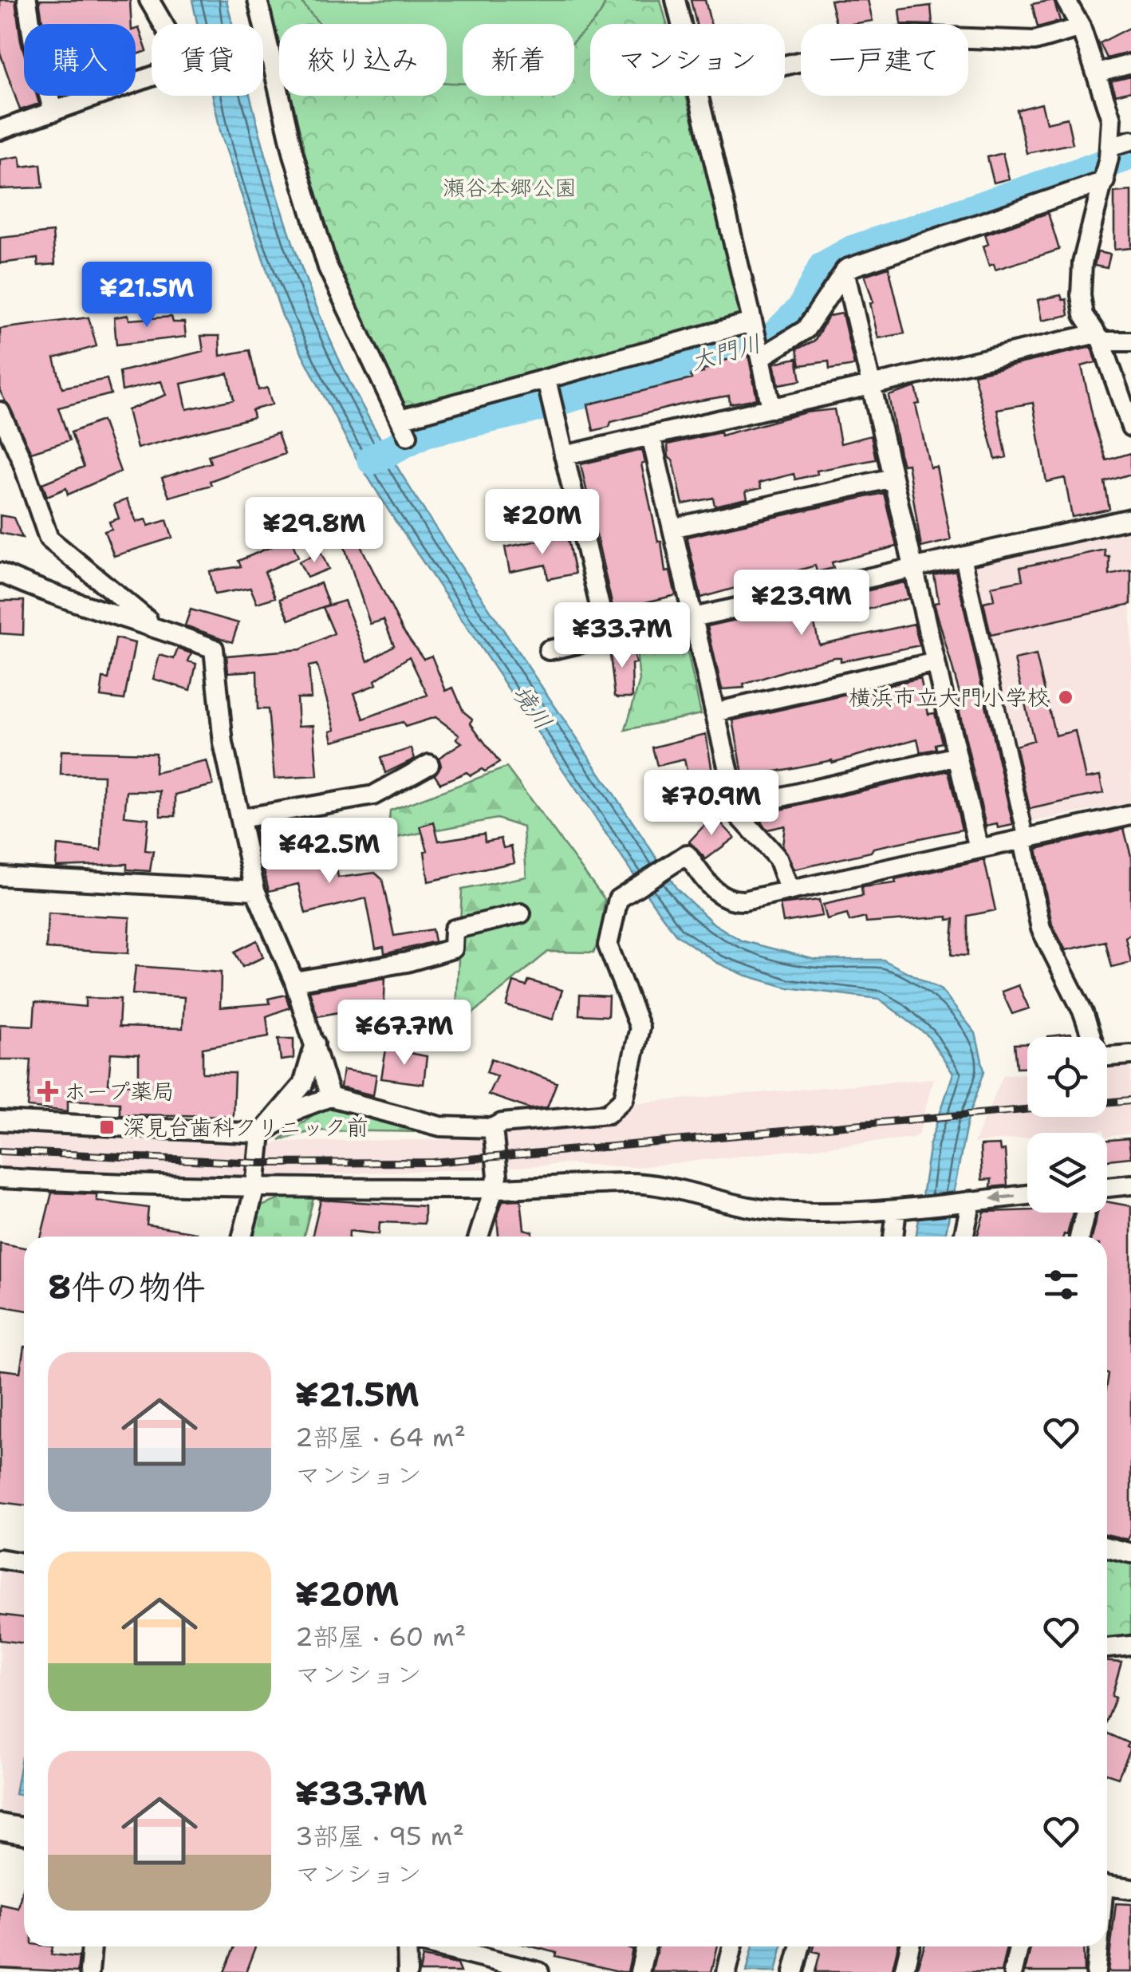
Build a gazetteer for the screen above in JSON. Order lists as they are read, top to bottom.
{
  "water": ["大門川", "境川"],
  "parks": ["瀬谷本郷公園"],
  "places": {
    "other": ["横浜市立大門小学校"],
    "health": ["ホープ薬局"],
    "transit": ["深見台歯科クリニック前"]
  },
  "page": {
    "chip": [
      "購入",
      "賃貸",
      "絞り込み",
      "新着",
      "マンション",
      "一戸建て"
    ],
    "price": [
      "¥21.5M",
      "¥20M",
      "¥29.8M",
      "¥23.9M",
      "¥33.7M",
      "¥70.9M",
      "¥42.5M",
      "¥67.7M"
    ],
    "heading": "8件の物件",
    "list": [
      {
        "name": "¥21.5M",
        "note": "2部屋 · 64 m² · マンション"
      },
      {
        "name": "¥20M",
        "note": "2部屋 · 60 m² · マンション"
      },
      {
        "name": "¥33.7M",
        "note": "3部屋 · 95 m² · マンション"
      }
    ]
  }
}
